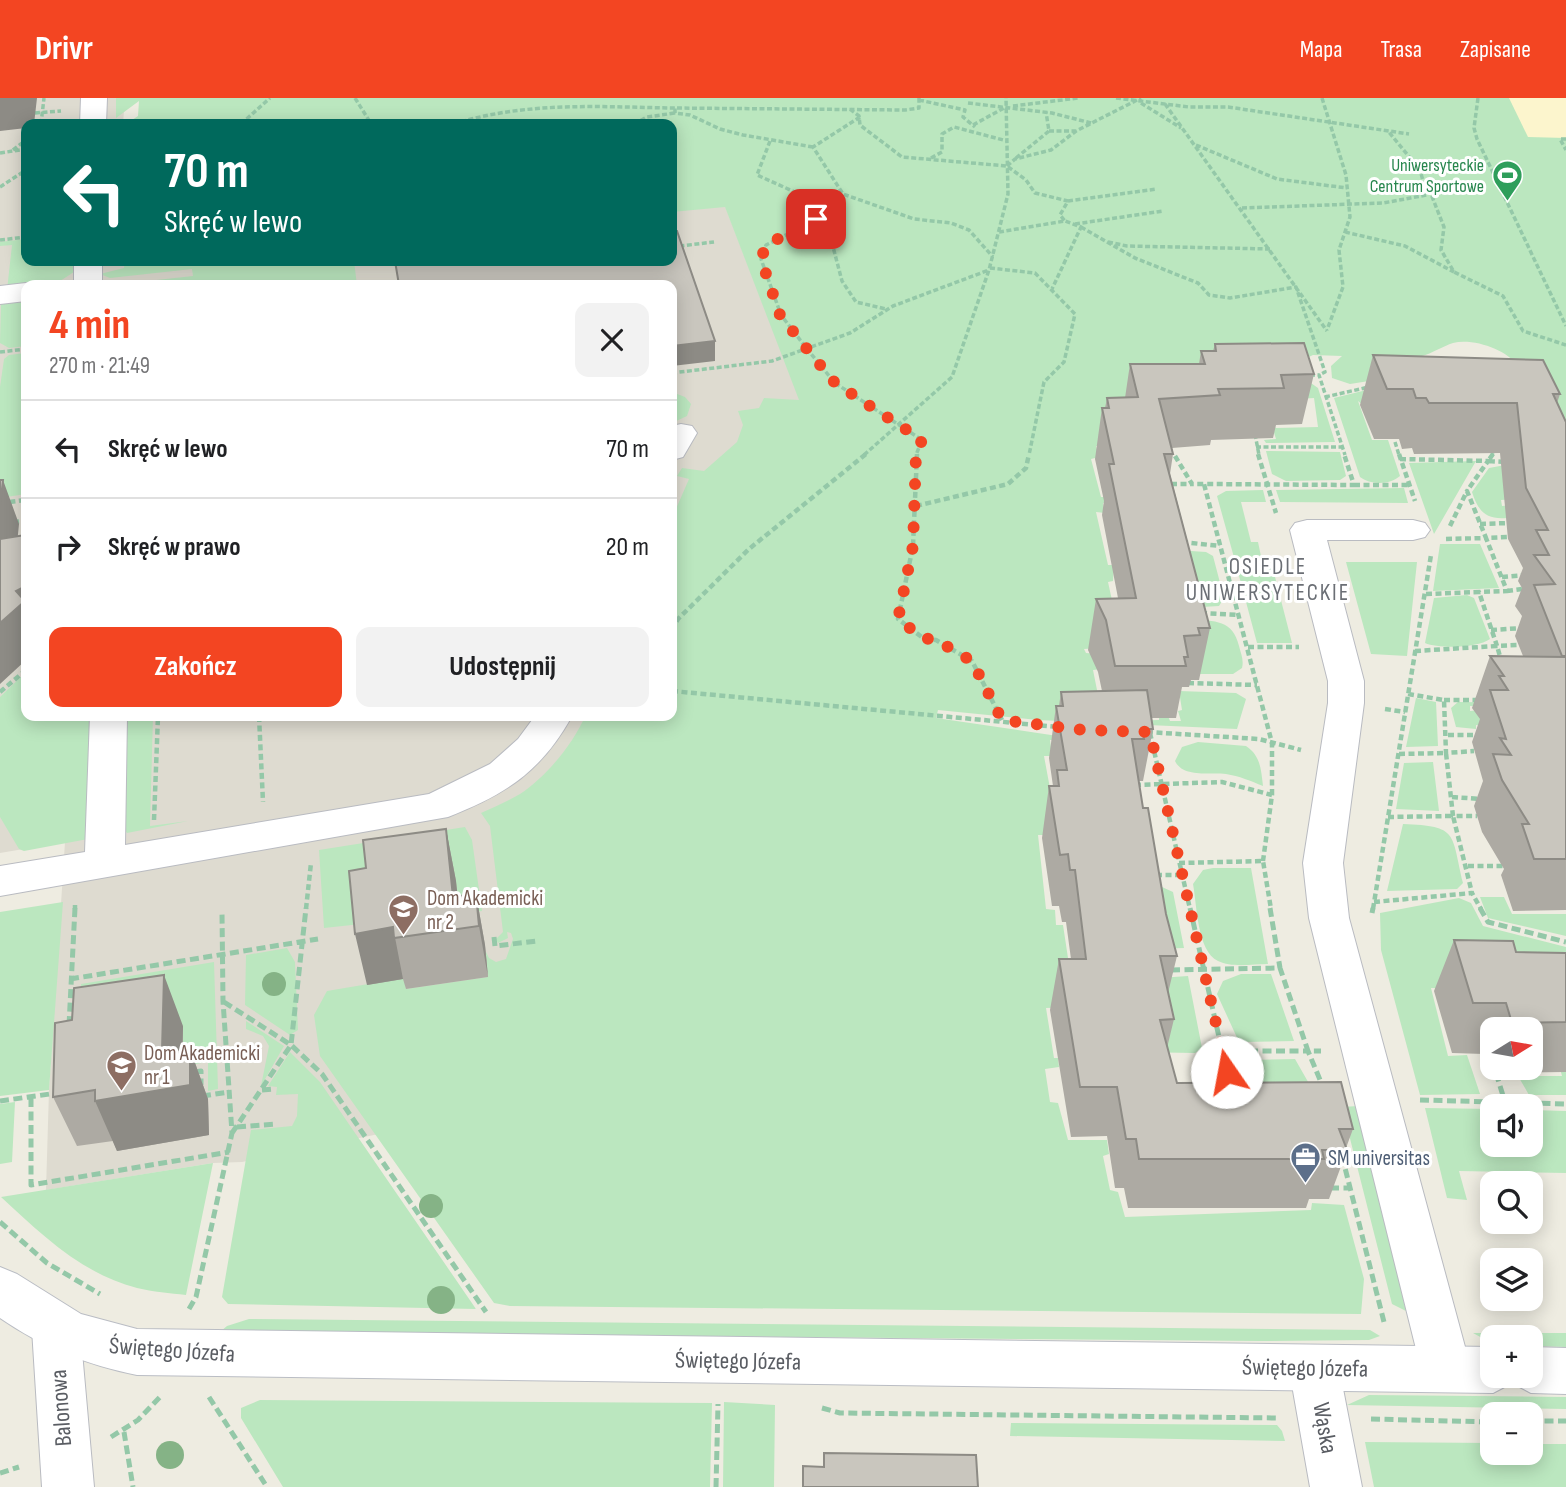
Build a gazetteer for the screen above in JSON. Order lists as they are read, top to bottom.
{
  "streets": {
    "street": ["Świętego Józefa", "Balonowa", "Wąska"]
  },
  "crossings": [
    ["Świętego Józefa", "Balonowa"],
    ["Świętego Józefa", "Wąska"]
  ],
  "districts": ["OSIEDLE UNIWERSYTECKIE"],
  "places": {
    "sports": ["Uniwersyteckie Centrum Sportowe"],
    "school or university": ["Dom Akademicki nr 2", "Dom Akademicki nr 1"],
    "office": ["SM universitas"]
  },
  "north": "right",
  "page": {
    "header": "Drivr",
    "nav": ["Mapa", "Trasa", "Zapisane"],
    "turn": ["70 m", "Skręć w lewo"],
    "heading": ["4 min", "270 m · 21:49"],
    "list": [
      {
        "name": "Skręć w lewo",
        "value": "70 m"
      },
      {
        "name": "Skręć w prawo",
        "value": "20 m"
      }
    ],
    "buttons": ["Zakończ", "Udostępnij"],
    "map_buttons": ["+", "−"]
  }
}
